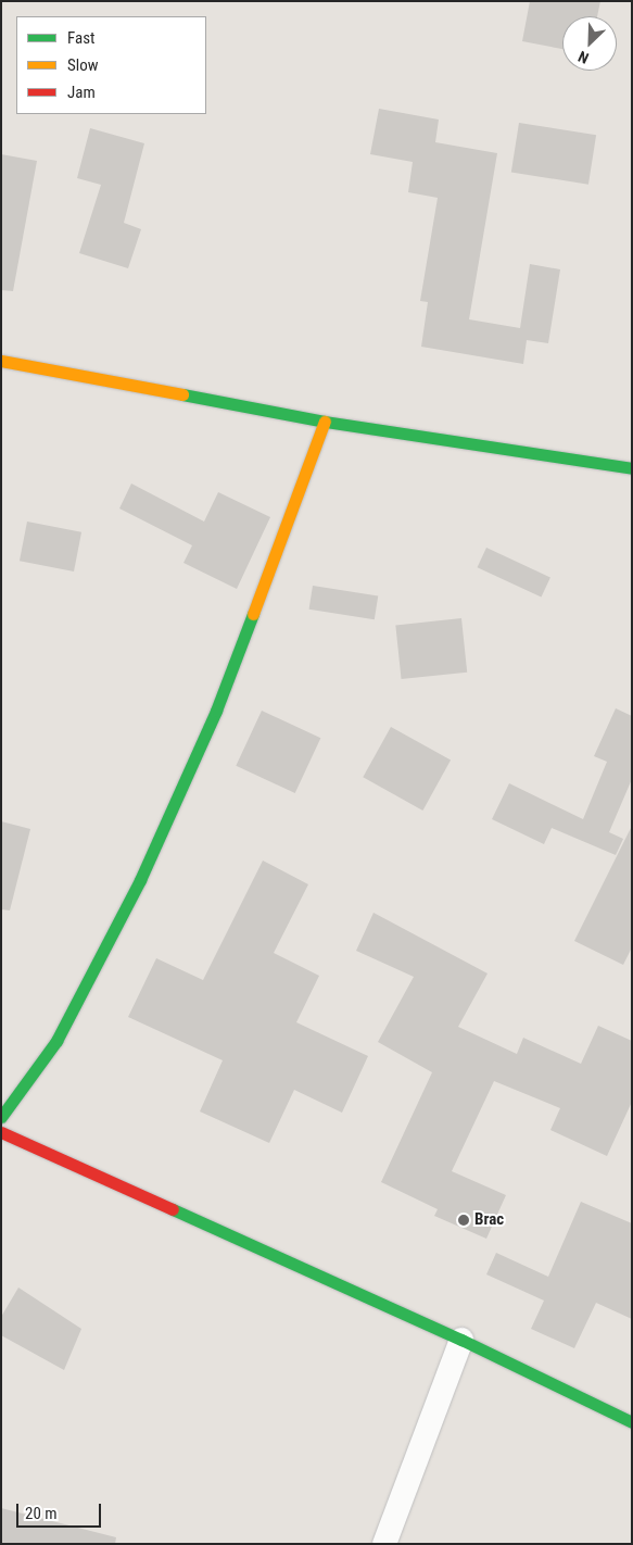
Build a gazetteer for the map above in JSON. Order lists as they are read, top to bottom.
{
  "places": ["Brac"],
  "legend": ["Fast", "Slow", "Jam"],
  "scale_bar": "20 m",
  "north": "bottom left"
}
